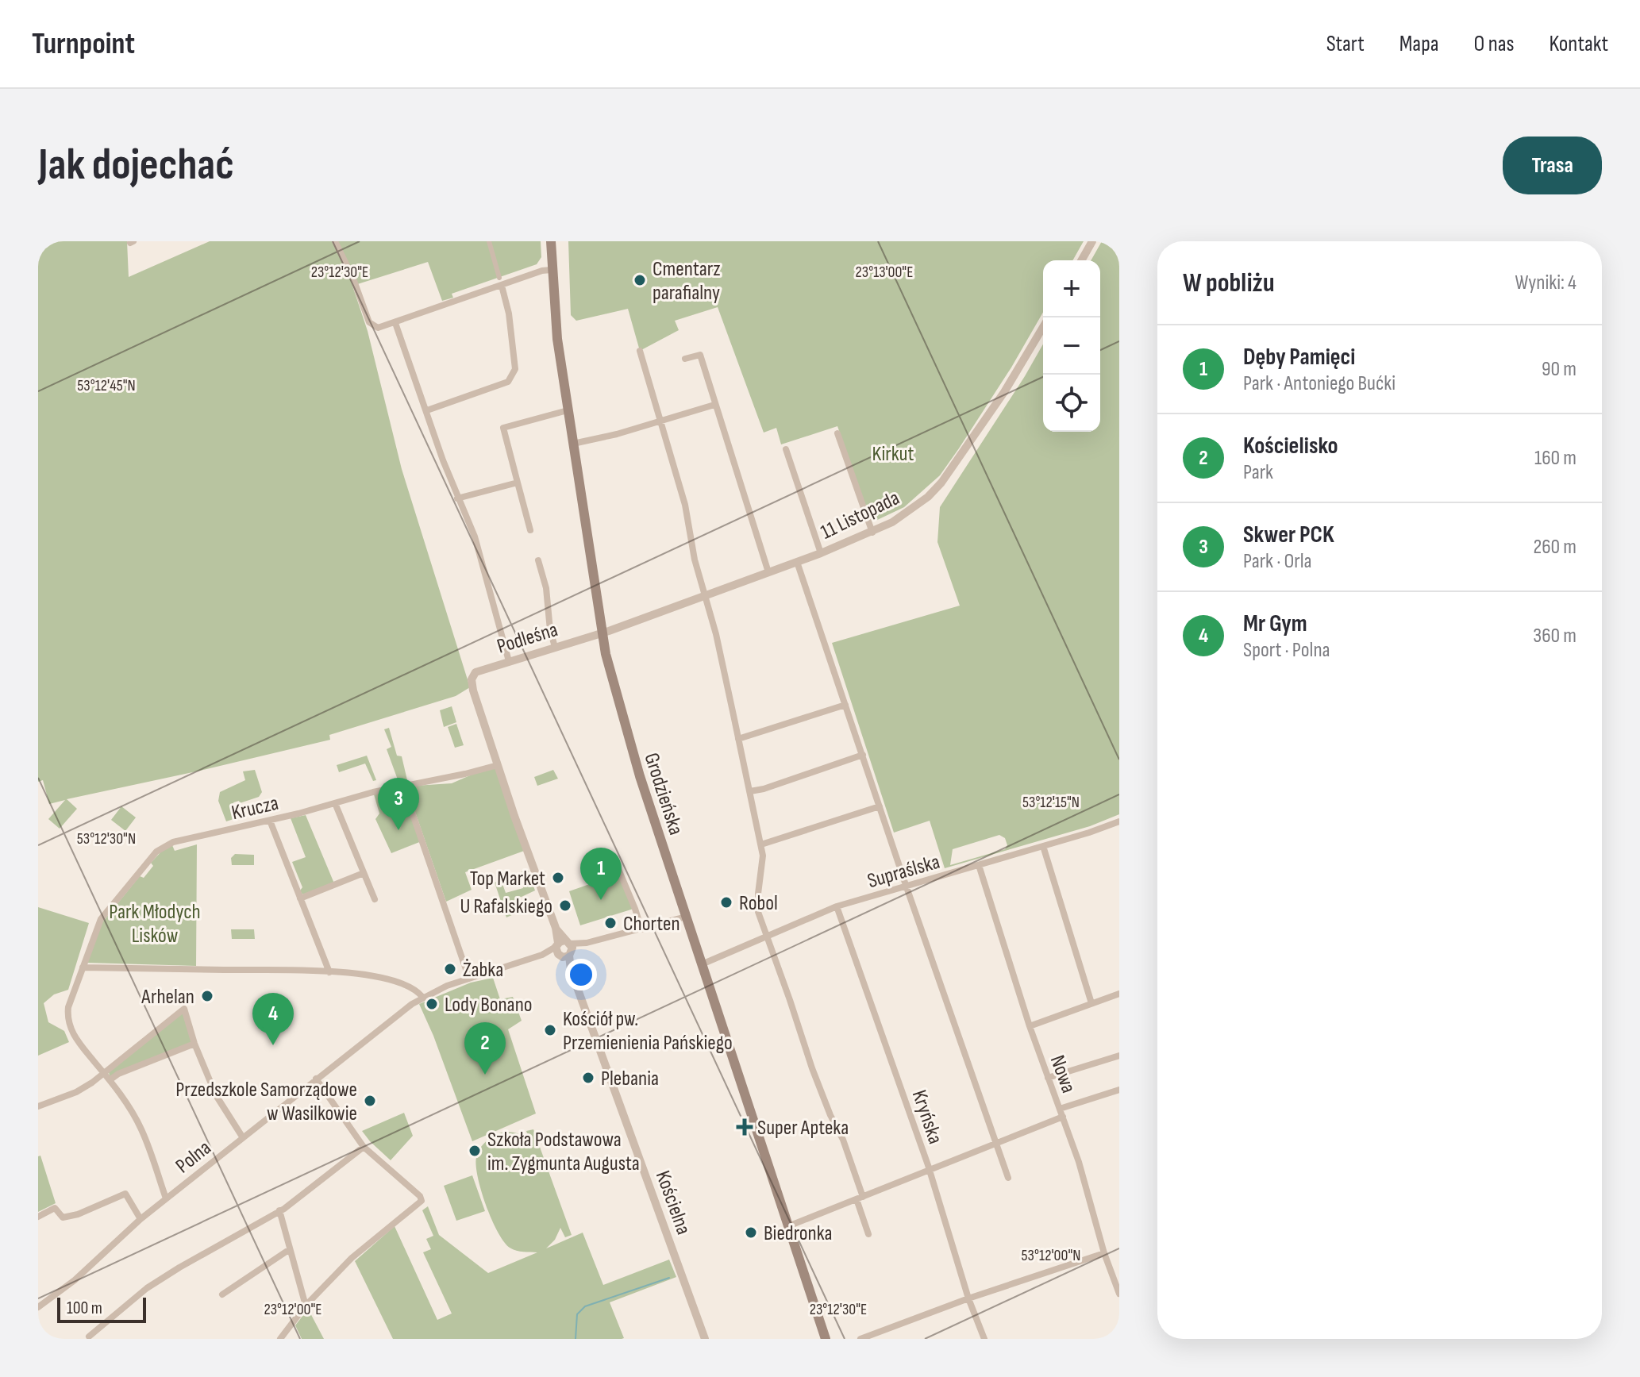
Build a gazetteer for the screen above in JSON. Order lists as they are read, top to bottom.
{
  "streets": {
    "main road": ["Grodzieńska"],
    "street": [
      "11 Listopada",
      "Podleśna",
      "Krucza",
      "Supraślska",
      "Nowa",
      "Kryńska",
      "Polna",
      "Kościelna"
    ]
  },
  "crossings": [
    ["11 Listopada", "Podleśna"],
    ["11 Listopada", "Grodzieńska"],
    ["Podleśna", "Grodzieńska"],
    ["Podleśna", "Kościelna"],
    ["Grodzieńska", "Supraślska"],
    ["Grodzieńska", "Polna"],
    ["Krucza", "Kościelna"],
    ["Supraślska", "Nowa"],
    ["Supraślska", "Kryńska"],
    ["Polna", "Kościelna"]
  ],
  "parks": ["Kirkut", "Park Młodych Lisków"],
  "places": {
    "other": [
      "Cmentarz parafialny",
      "Top Market",
      "Robol",
      "U Rafalskiego",
      "Chorten",
      "Żabka",
      "Arhelan",
      "Lody Bonano",
      "Kościół pw. Przemienienia Pańskiego",
      "Plebania",
      "Przedszkole Samorządowe w Wasilkowie",
      "Szkoła Podstawowa im. Zygmunta Augusta",
      "Biedronka"
    ],
    "health": ["Super Apteka"]
  },
  "scale_bar": "100 m",
  "page": {
    "header": "Turnpoint",
    "nav": [
      "Start",
      "Mapa",
      "O nas",
      "Kontakt"
    ],
    "buttons": "Trasa",
    "title": "Jak dojechać",
    "heading": ["W pobliżu", "Wyniki: 4"],
    "map_buttons": ["+", "−"],
    "list": [
      {
        "mark": "1",
        "name": "Dęby Pamięci",
        "note": "Park · Antoniego Bućki",
        "value": "90 m"
      },
      {
        "mark": "2",
        "name": "Kościelisko",
        "note": "Park",
        "value": "160 m"
      },
      {
        "mark": "3",
        "name": "Skwer PCK",
        "note": "Park · Orla",
        "value": "260 m"
      },
      {
        "mark": "4",
        "name": "Mr Gym",
        "note": "Sport · Polna",
        "value": "360 m"
      }
    ],
    "pins": [
      "3",
      "1",
      "4",
      "2"
    ],
    "scale": "100 m"
  },
  "coordinates": [
    "23°12'30\"E",
    "23°13'00\"E",
    "53°12'45\"N",
    "53°12'15\"N",
    "53°12'30\"N",
    "53°12'00\"N",
    "23°12'00\"E"
  ]
}
